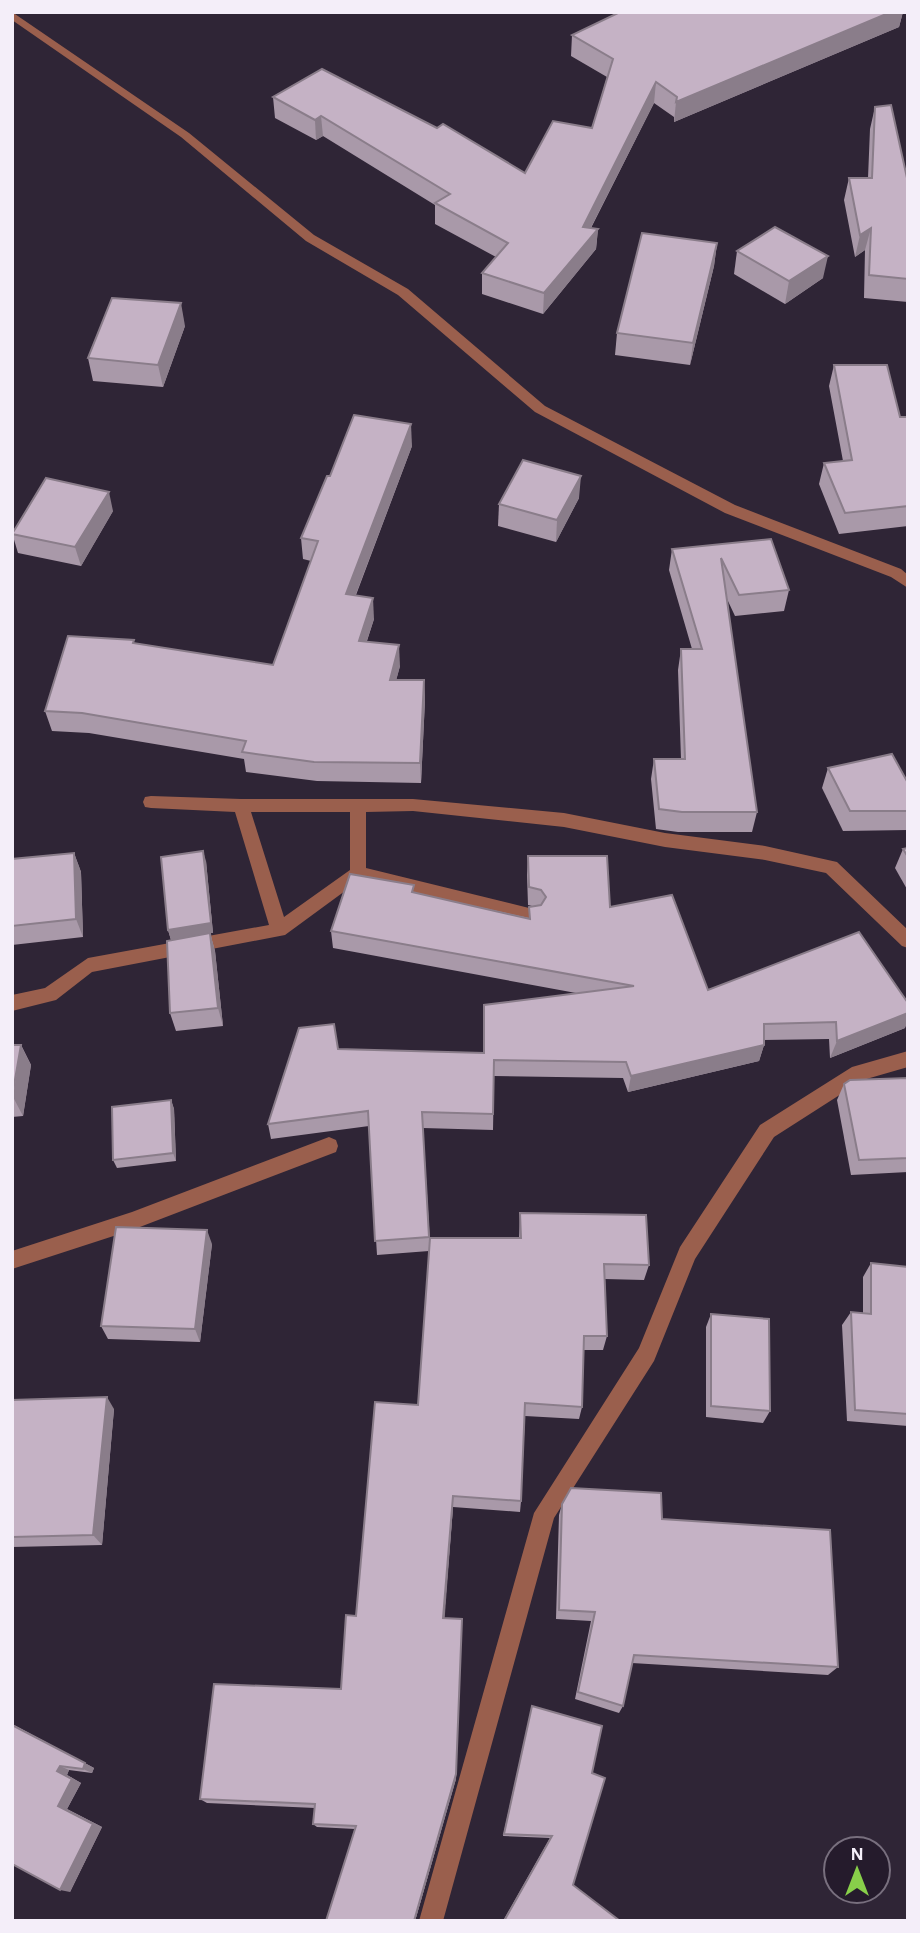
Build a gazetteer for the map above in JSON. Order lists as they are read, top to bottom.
{
  "north": "top"
}
